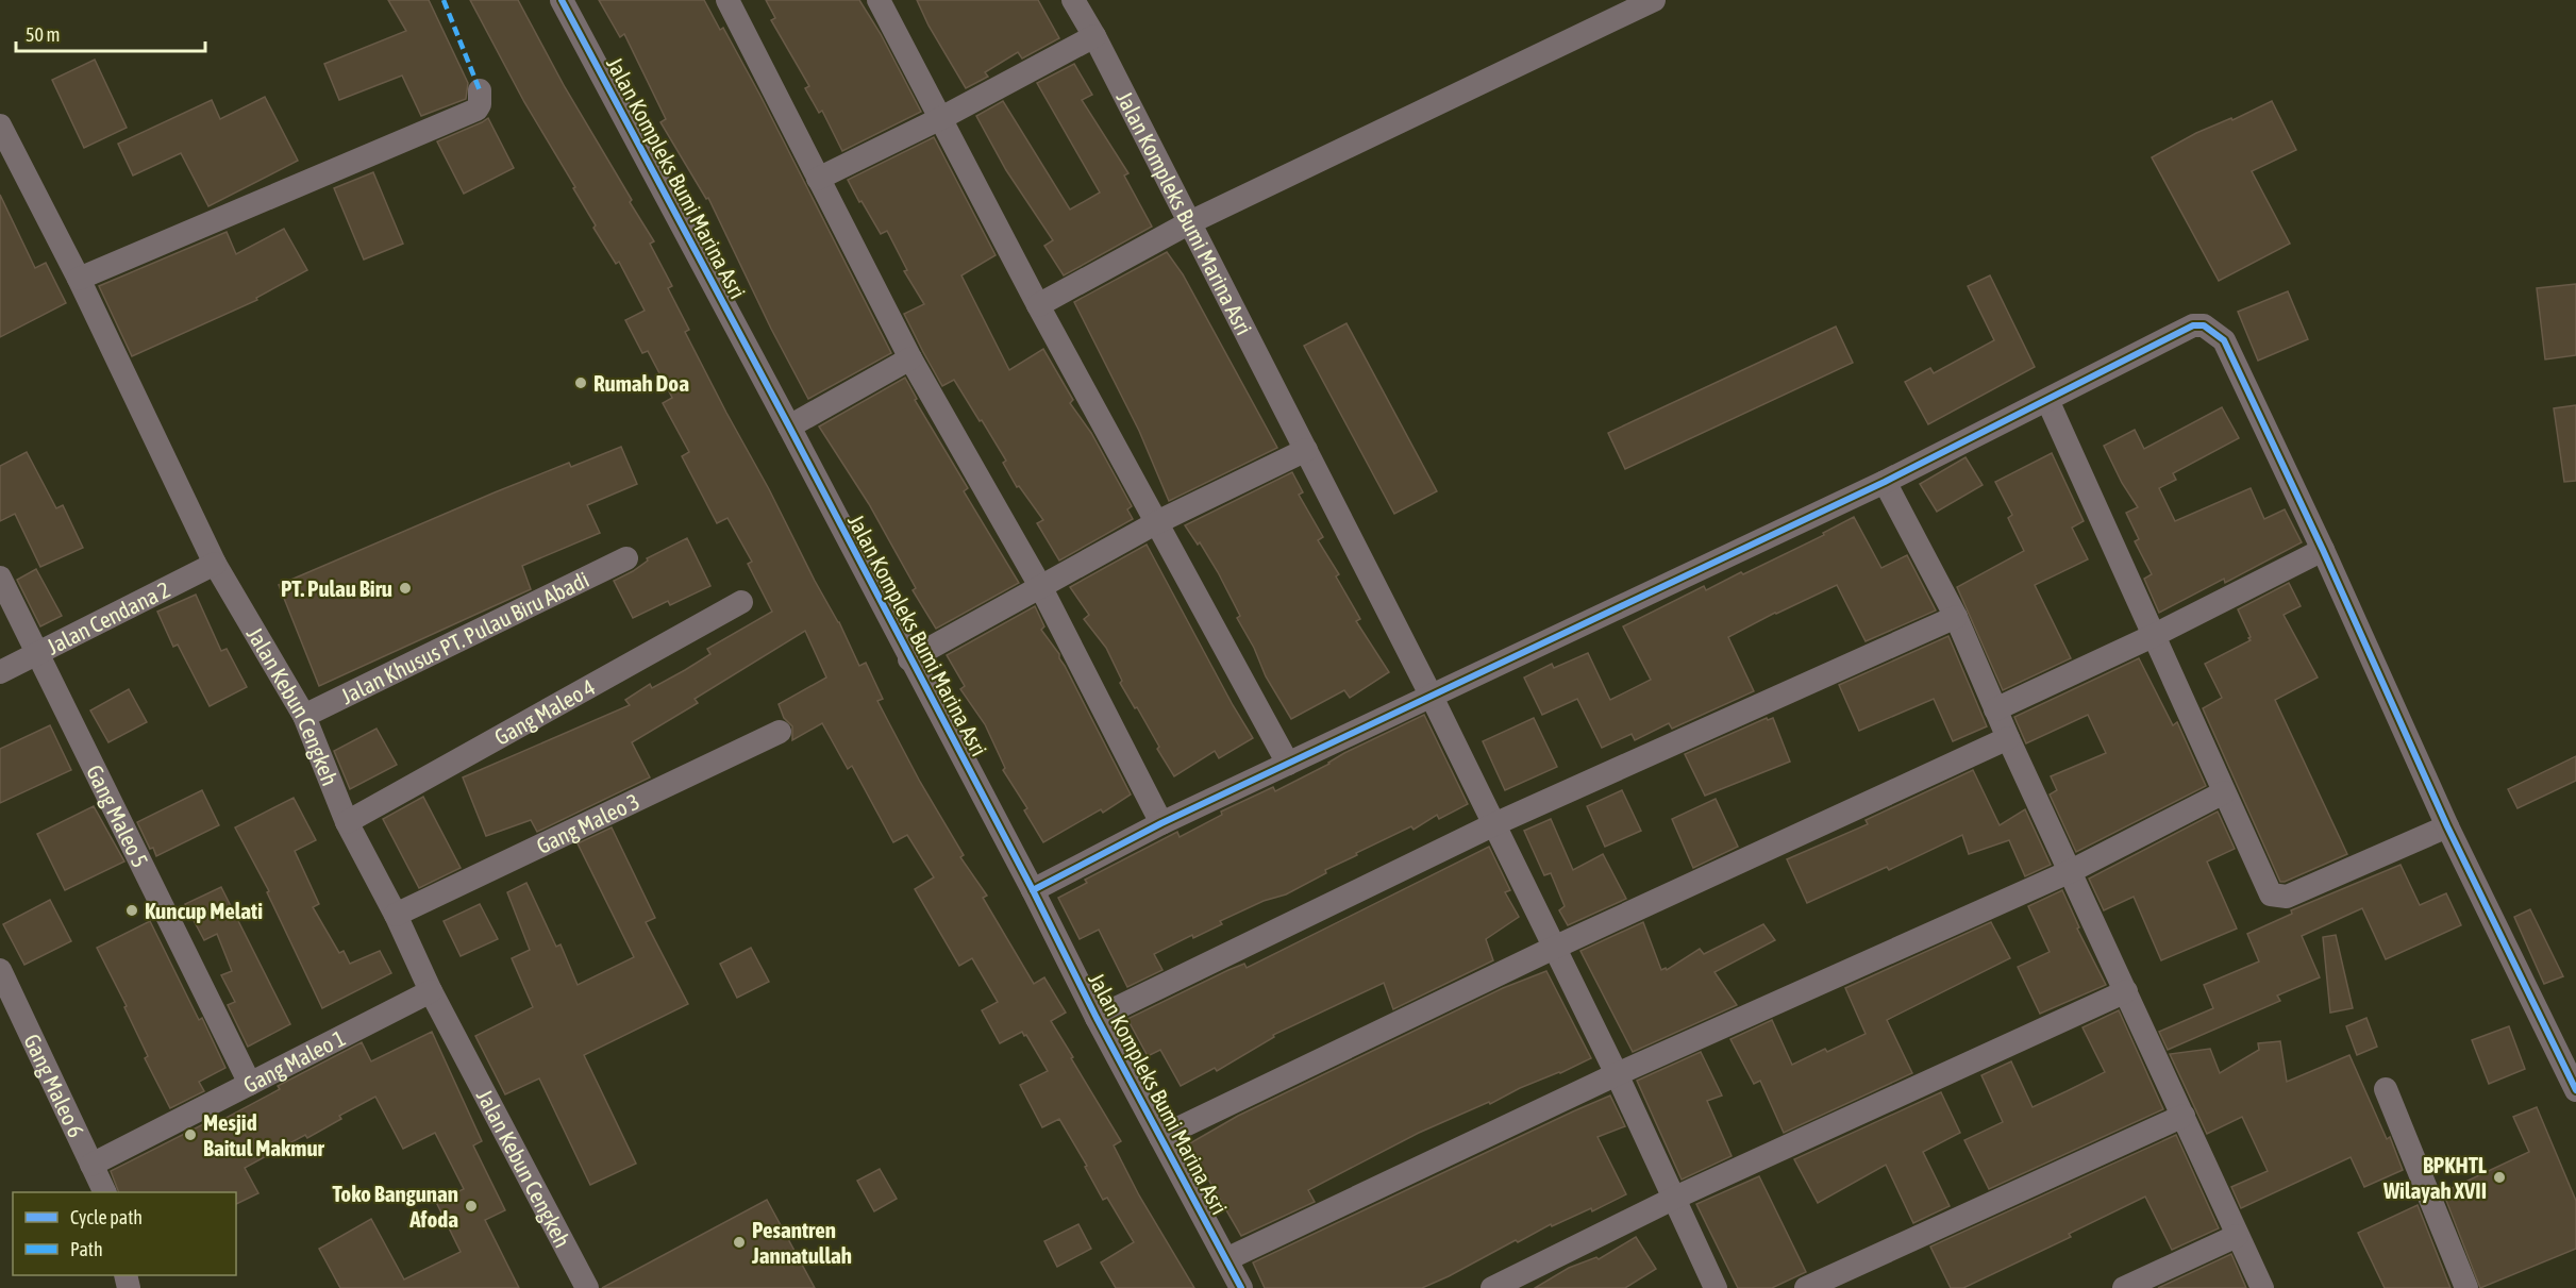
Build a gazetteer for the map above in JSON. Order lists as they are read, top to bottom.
{
  "streets": {
    "street": [
      "Jalan Kompleks Bumi Marina Asri",
      "Jalan Cendana 2",
      "Jalan Khusus PT. Pulau Biru Abadi",
      "Jalan Kebun Cengkeh",
      "Gang Maleo 4",
      "Gang Maleo 5",
      "Gang Maleo 3",
      "Gang Maleo 1",
      "Gang Maleo 6"
    ]
  },
  "crossings": [
    ["Jalan Cendana 2", "Jalan Kebun Cengkeh"],
    ["Jalan Cendana 2", "Gang Maleo 5"],
    ["Jalan Khusus PT. Pulau Biru Abadi", "Jalan Kebun Cengkeh"],
    ["Jalan Kebun Cengkeh", "Gang Maleo 4"],
    ["Jalan Kebun Cengkeh", "Gang Maleo 3"],
    ["Jalan Kebun Cengkeh", "Gang Maleo 1"],
    ["Gang Maleo 5", "Gang Maleo 1"],
    ["Gang Maleo 1", "Gang Maleo 6"]
  ],
  "places": [
    "Rumah Doa",
    "PT. Pulau Biru",
    "Kuncup Melati",
    "Mesjid Baitul Makmur",
    "BPKHTL Wilayah XVII",
    "Toko Bangunan Afoda",
    "Pesantren Jannatullah"
  ],
  "legend": ["Cycle path", "Path"],
  "scale_bar": "50 m"
}
